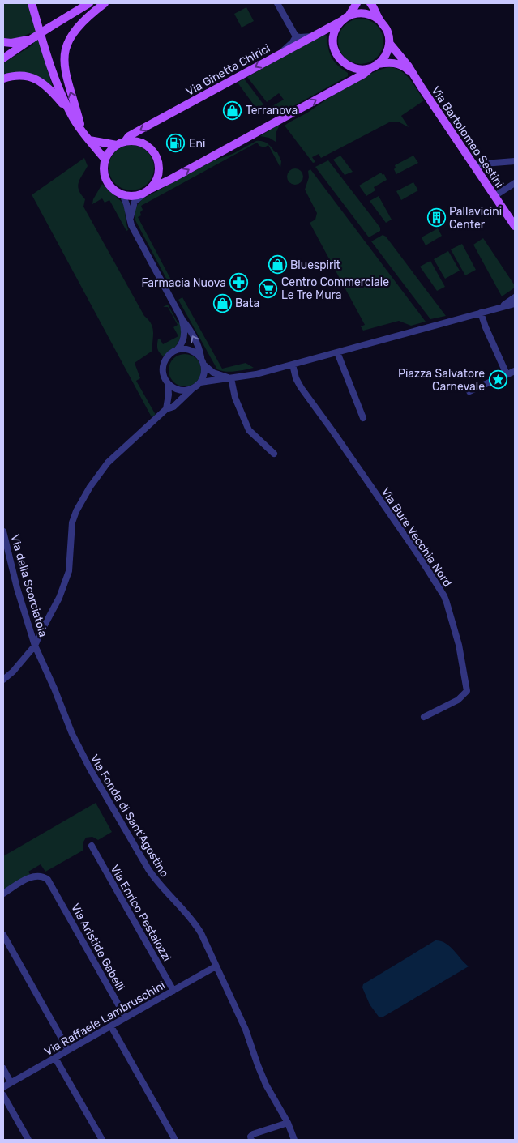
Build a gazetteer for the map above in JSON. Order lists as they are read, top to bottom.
{
  "streets": {
    "main road": ["Via Ginetta Chirici", "Via Bartolomeo Sestini"],
    "street": [
      "Via Bure Vecchia Nord",
      "Via della Scorciatoia",
      "Via Fonda di Sant'Agostino",
      "Via Enrico Pestalozzi",
      "Via Aristide Gabelli",
      "Via Raffaele Lambruschini"
    ]
  },
  "crossings": [
    ["Via della Scorciatoia", "Via Fonda di Sant'Agostino"],
    ["Via Fonda di Sant'Agostino", "Via Raffaele Lambruschini"],
    ["Via Enrico Pestalozzi", "Via Raffaele Lambruschini"],
    ["Via Aristide Gabelli", "Via Raffaele Lambruschini"]
  ],
  "places": {
    "shop": ["Terranova", "Bluespirit", "Bata"],
    "fuel station": ["Eni"],
    "building": ["Pallavicini Center"],
    "pharmacy": ["Farmacia Nuova"],
    "supermarket": ["Centro Commerciale Le Tre Mura"],
    "place": ["Piazza Salvatore Carnevale"]
  }
}
